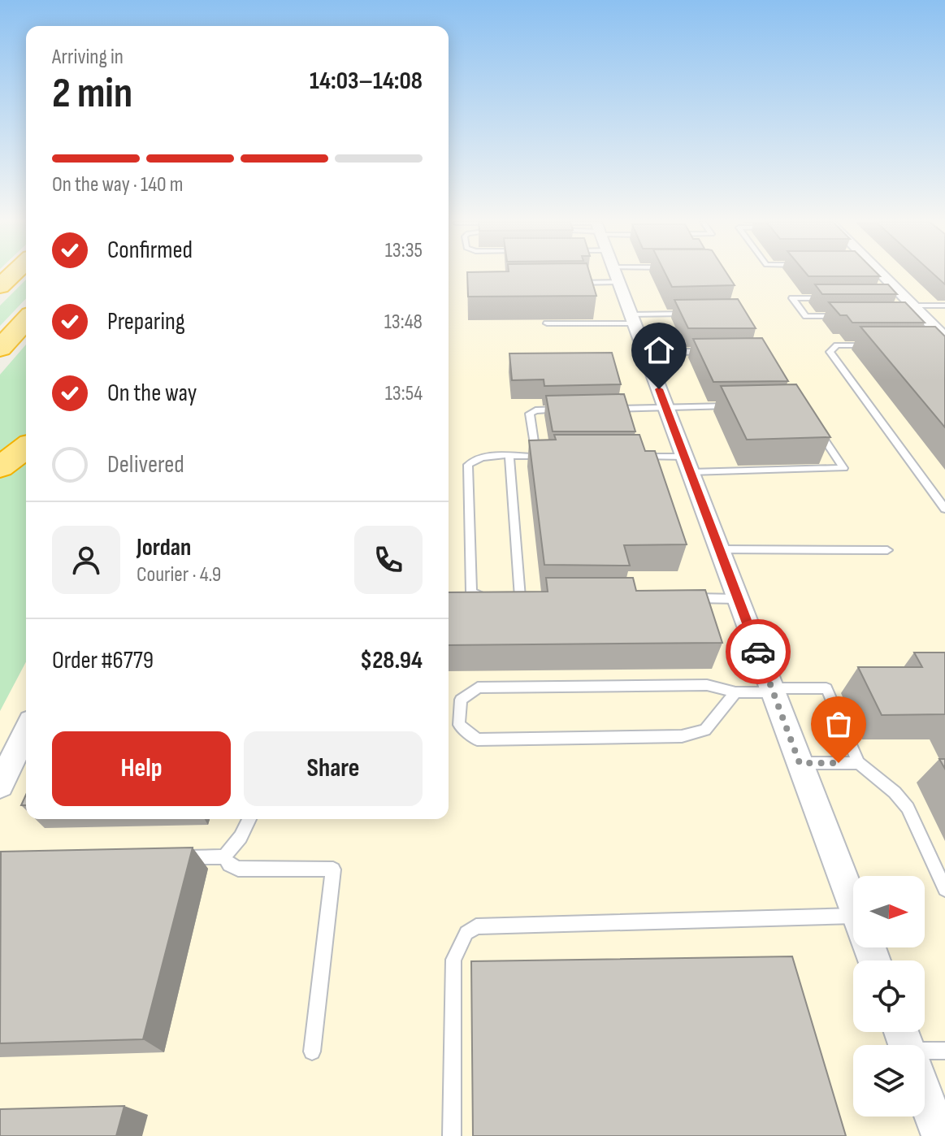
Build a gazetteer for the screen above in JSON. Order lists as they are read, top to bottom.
{
  "north": "right",
  "page": {
    "heading": ["2 min", "Arriving in", "14:03–14:08"],
    "panel": [
      "Jordan",
      "Courier · 4.9",
      "Order #6779",
      "$28.94"
    ],
    "bar": "On the way · 140 m",
    "list": [
      ["Confirmed", "13:35"],
      ["Preparing", "13:48"],
      ["On the way", "13:54"],
      "Delivered"
    ],
    "buttons": ["Help", "Share"]
  }
}
